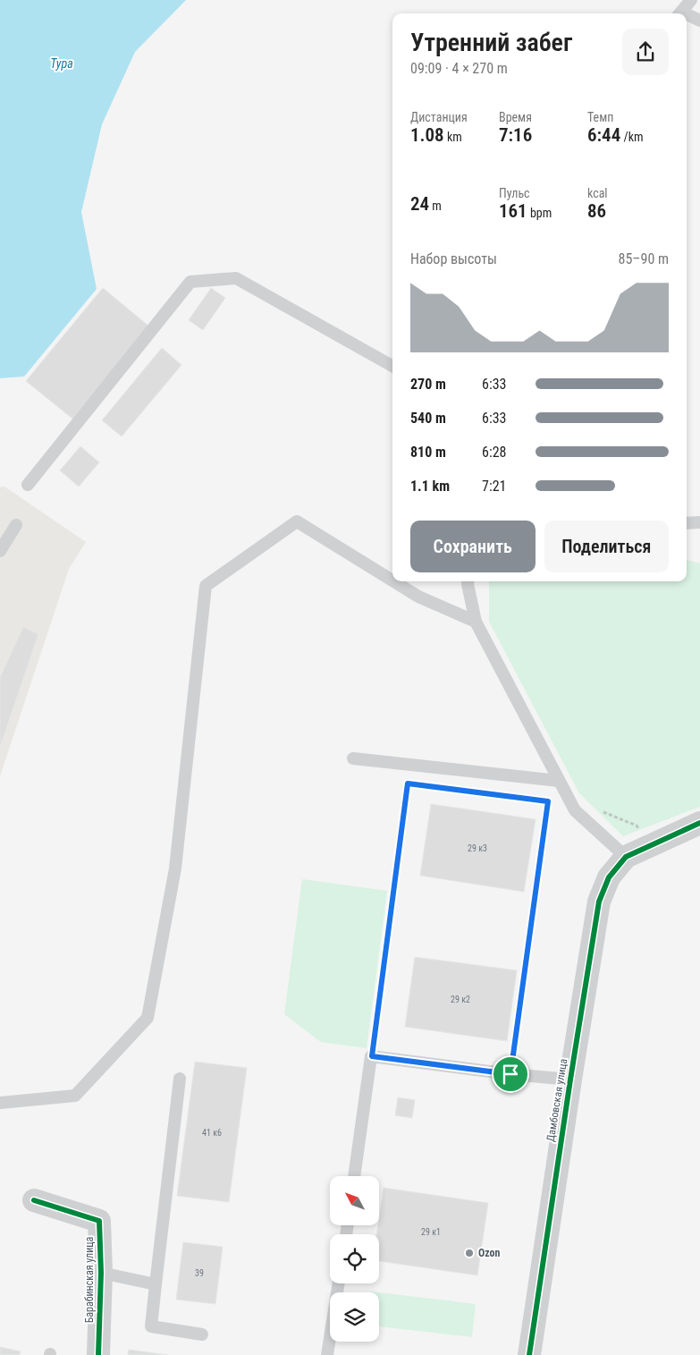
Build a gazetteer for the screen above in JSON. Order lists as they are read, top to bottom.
{
  "streets": {
    "street": ["Дамбовская улица", "Барабинская улица"]
  },
  "water": ["Тура"],
  "places": ["Ozon"],
  "house_numbers": [
    "29 к3",
    "29 к2",
    "41 к6",
    "29 к1",
    "39"
  ],
  "north": "top left",
  "page": {
    "heading": ["Утренний забег", "09:09 · 4 × 270 m"],
    "stats": [
      ["Дистанция", "1.08 km"],
      ["Время", "7:16"],
      ["Темп", "6:44 /km"],
      ["24 m"],
      ["Пульс", "161 bpm"],
      ["kcal", "86"]
    ],
    "chart": ["Набор высоты", "85–90 m"],
    "list": [
      {
        "name": "270 m",
        "note": "6:33"
      },
      {
        "name": "540 m",
        "note": "6:33"
      },
      {
        "name": "810 m",
        "note": "6:28"
      },
      {
        "name": "1.1 km",
        "note": "7:21"
      }
    ],
    "buttons": ["Сохранить", "Поделиться"]
  }
}
